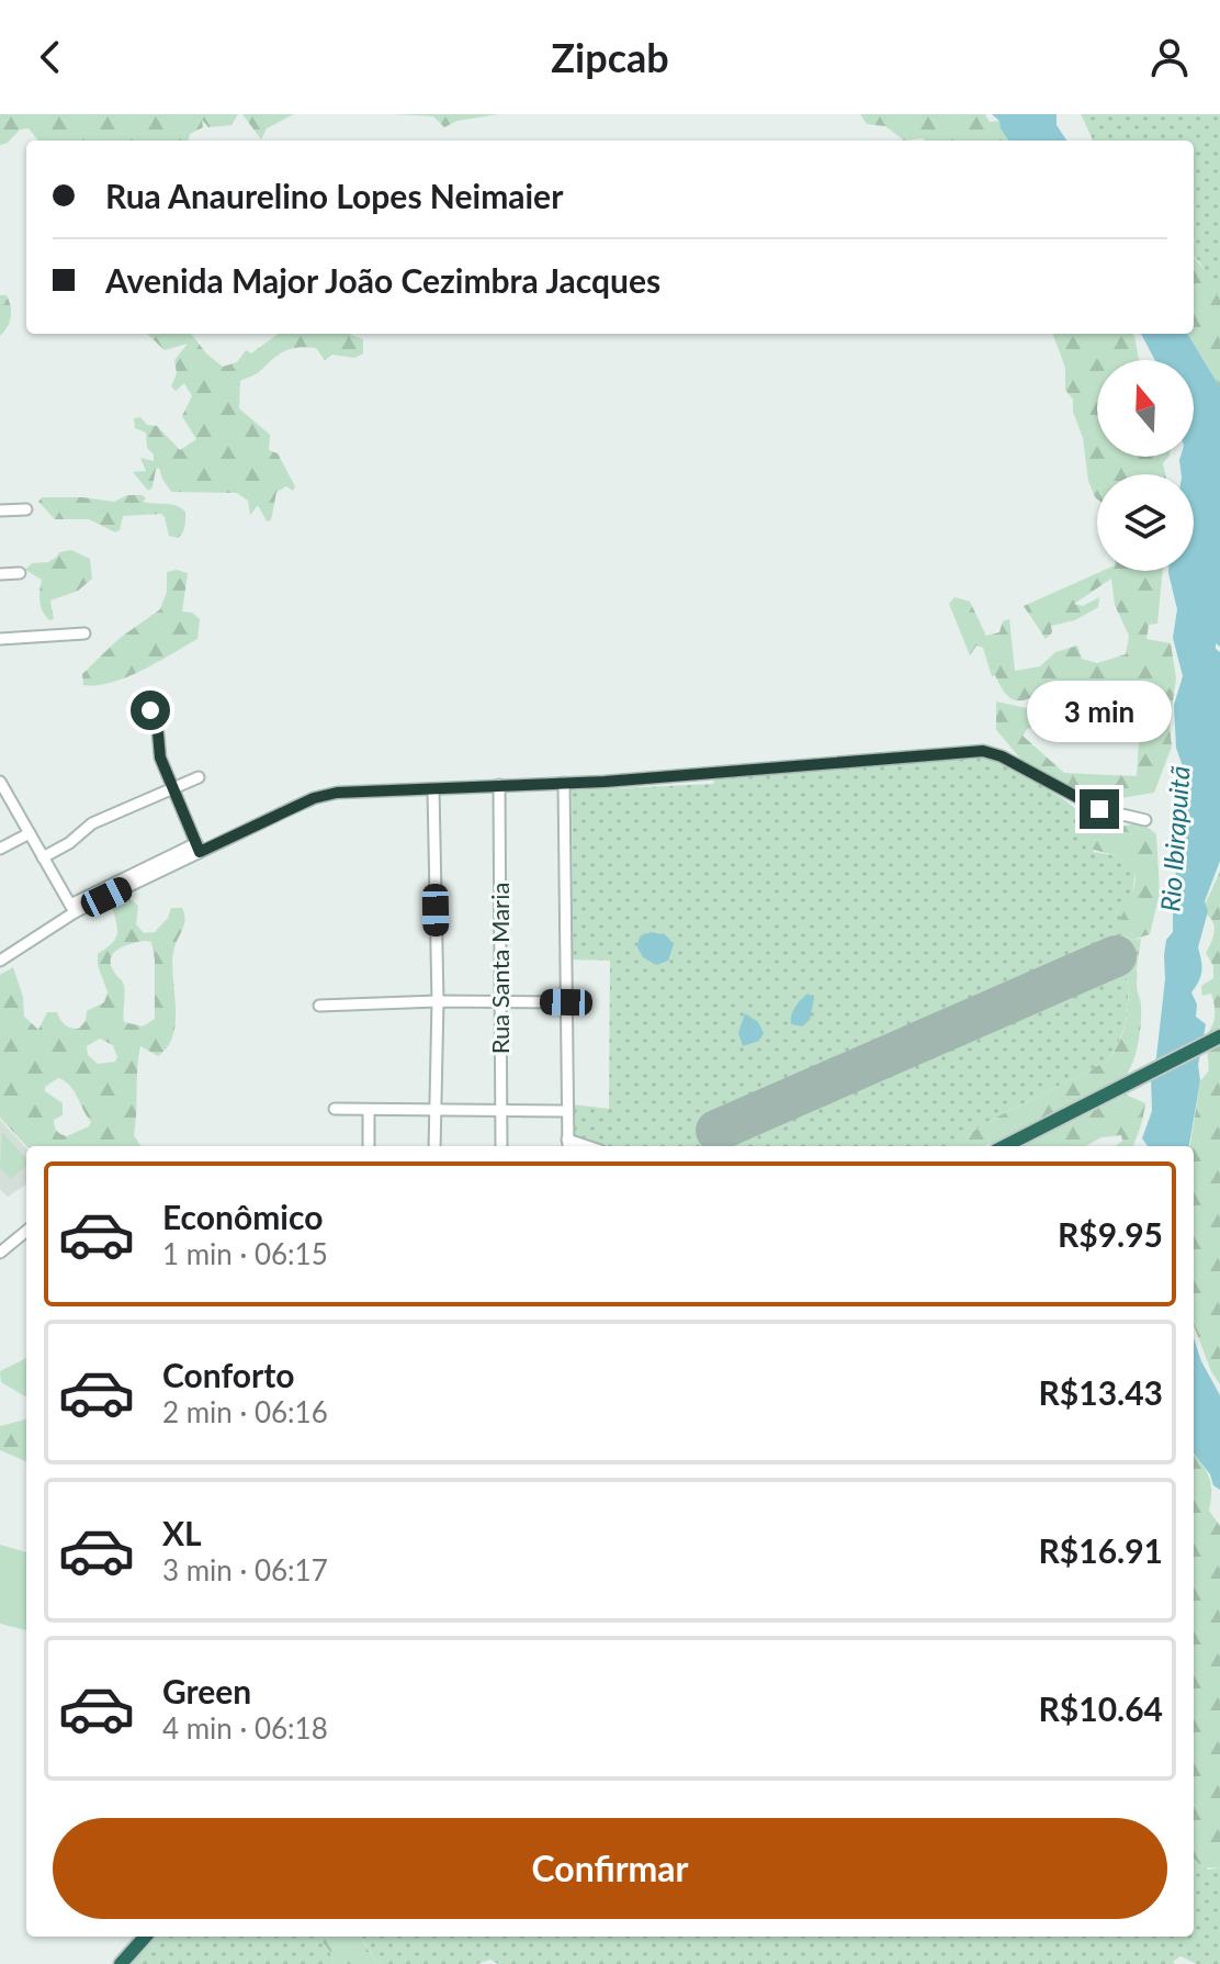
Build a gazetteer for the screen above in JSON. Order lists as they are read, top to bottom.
{
  "streets": {
    "street": ["Rua Santa Maria"]
  },
  "water": ["Rio Ibirapuitã"],
  "north": "top",
  "page": {
    "header": "Zipcab",
    "banner": ["Rua Anaurelino Lopes Neimaier", "Avenida Major João Cezimbra Jacques"],
    "bubble": "3 min",
    "list": [
      {
        "name": "Econômico",
        "note": "1 min · 06:15",
        "value": "R$9.95"
      },
      {
        "name": "Conforto",
        "note": "2 min · 06:16",
        "value": "R$13.43"
      },
      {
        "name": "XL",
        "note": "3 min · 06:17",
        "value": "R$16.91"
      },
      {
        "name": "Green",
        "note": "4 min · 06:18",
        "value": "R$10.64"
      }
    ],
    "buttons": "Confirmar"
  }
}
